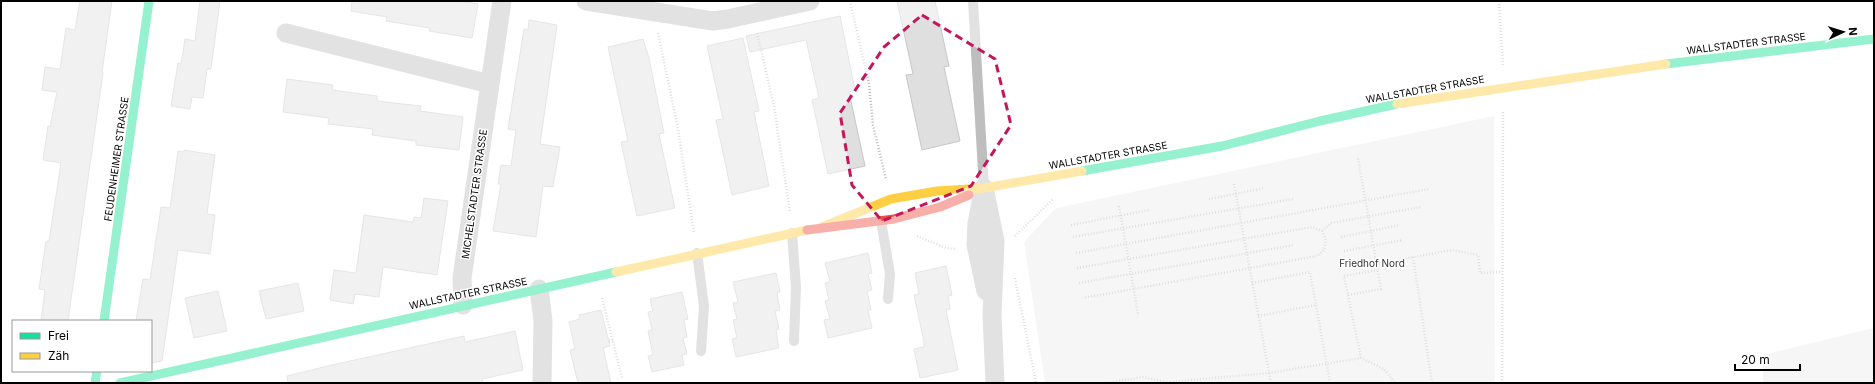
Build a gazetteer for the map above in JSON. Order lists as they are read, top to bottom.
{
  "streets": {
    "main road": ["WALLSTADTER STRASSE", "FEUDENHEIMER STRASSE"],
    "street": ["MICHELSTADTER STRASSE"]
  },
  "crossings": [
    ["WALLSTADTER STRASSE", "MICHELSTADTER STRASSE"]
  ],
  "parks": ["Friedhof Nord"],
  "legend": ["Frei", "Zäh"],
  "scale_bar": "20 m",
  "north": "right"
}
